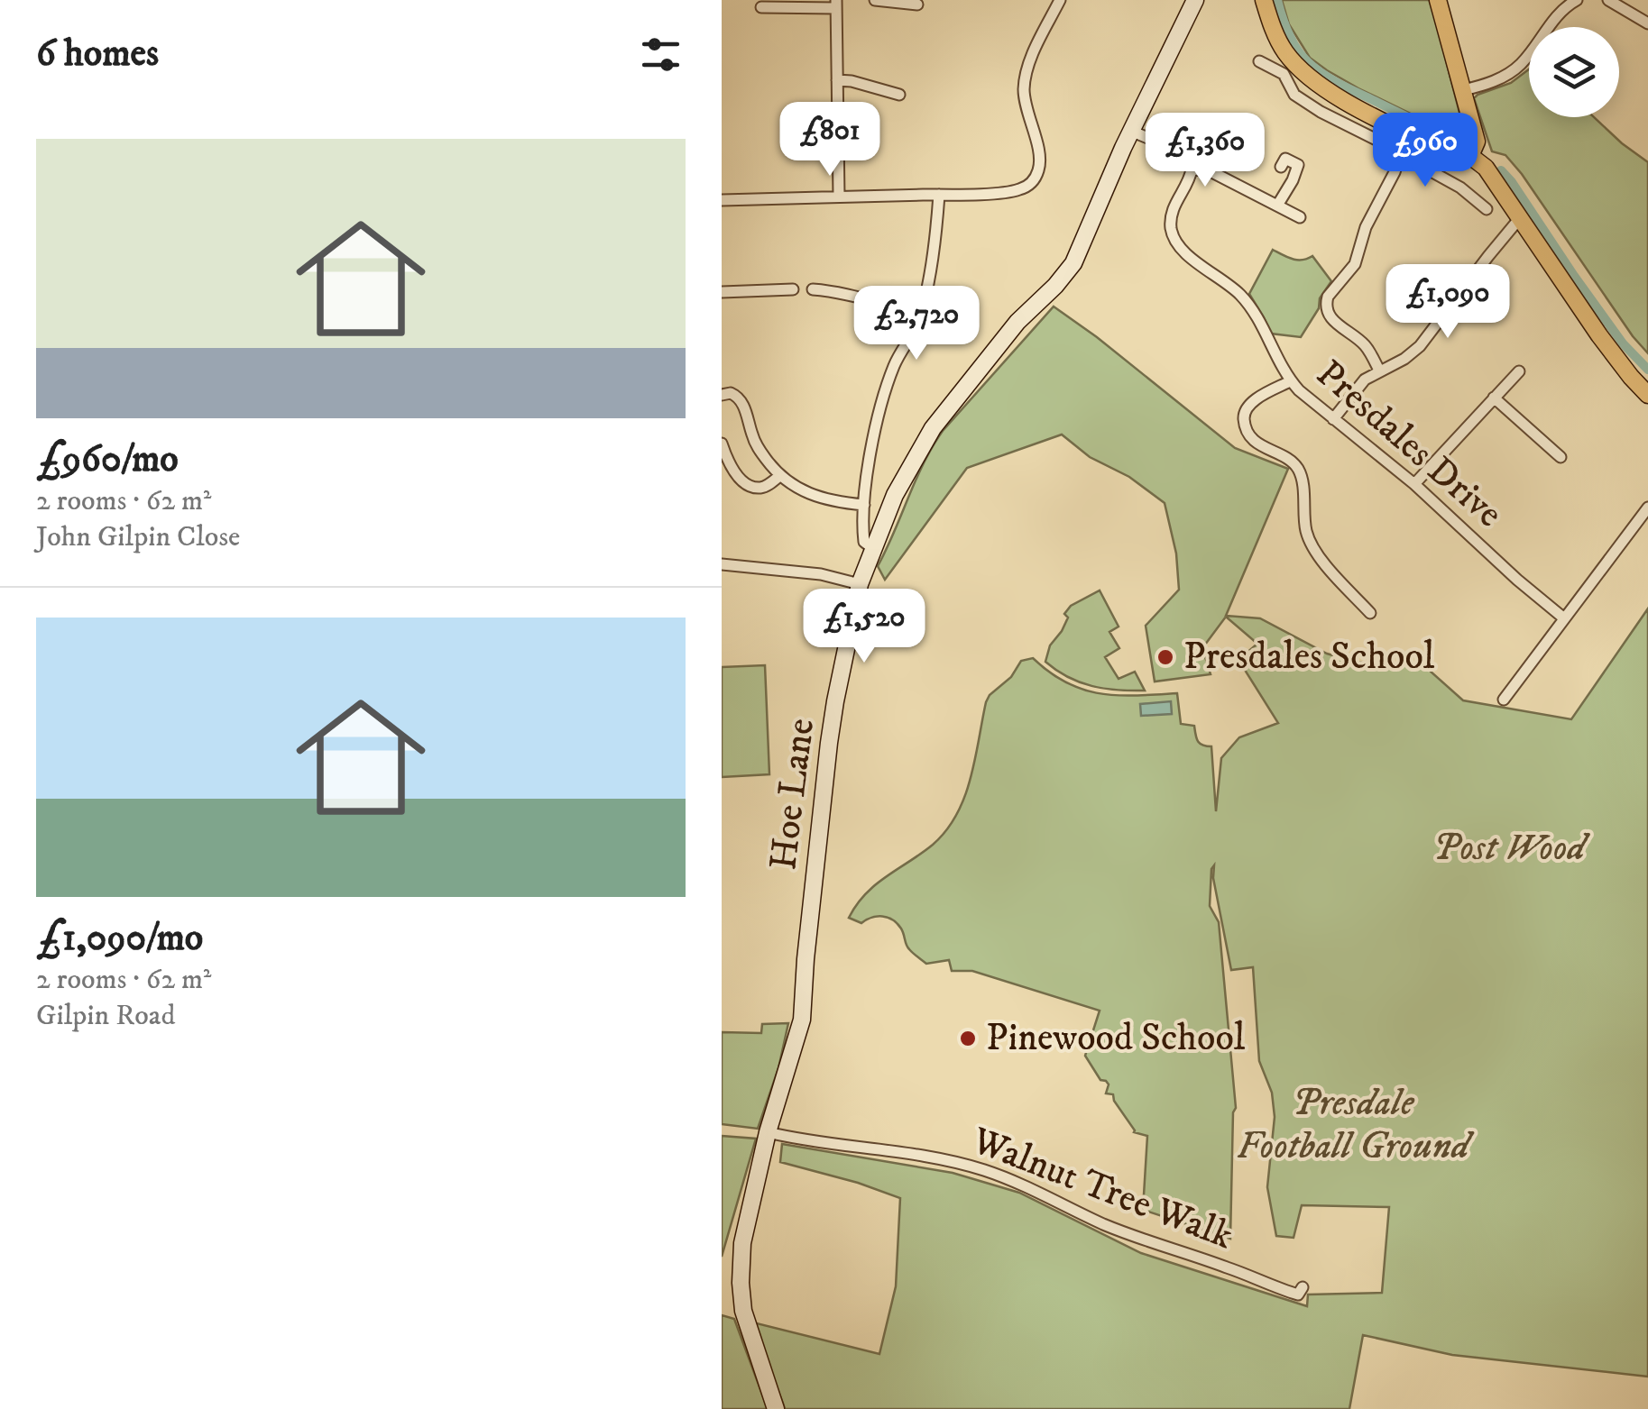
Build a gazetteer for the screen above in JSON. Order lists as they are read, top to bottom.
{
  "streets": {
    "street": ["Presdales Drive", "Hoe Lane", "Walnut Tree Walk"]
  },
  "crossings": [
    ["Hoe Lane", "Walnut Tree Walk"]
  ],
  "parks": ["Post Wood", "Presdale Football Ground"],
  "places": ["Presdales School", "Pinewood School"],
  "page": {
    "heading": "6 homes",
    "price": [
      "£801",
      "£1,360",
      "£960",
      "£1,090",
      "£2,720",
      "£1,520"
    ],
    "list": [
      {
        "name": "£960/mo",
        "note": "2 rooms · 62 m² · John Gilpin Close"
      },
      {
        "name": "£1,090/mo",
        "note": "2 rooms · 62 m² · Gilpin Road"
      }
    ]
  }
}
